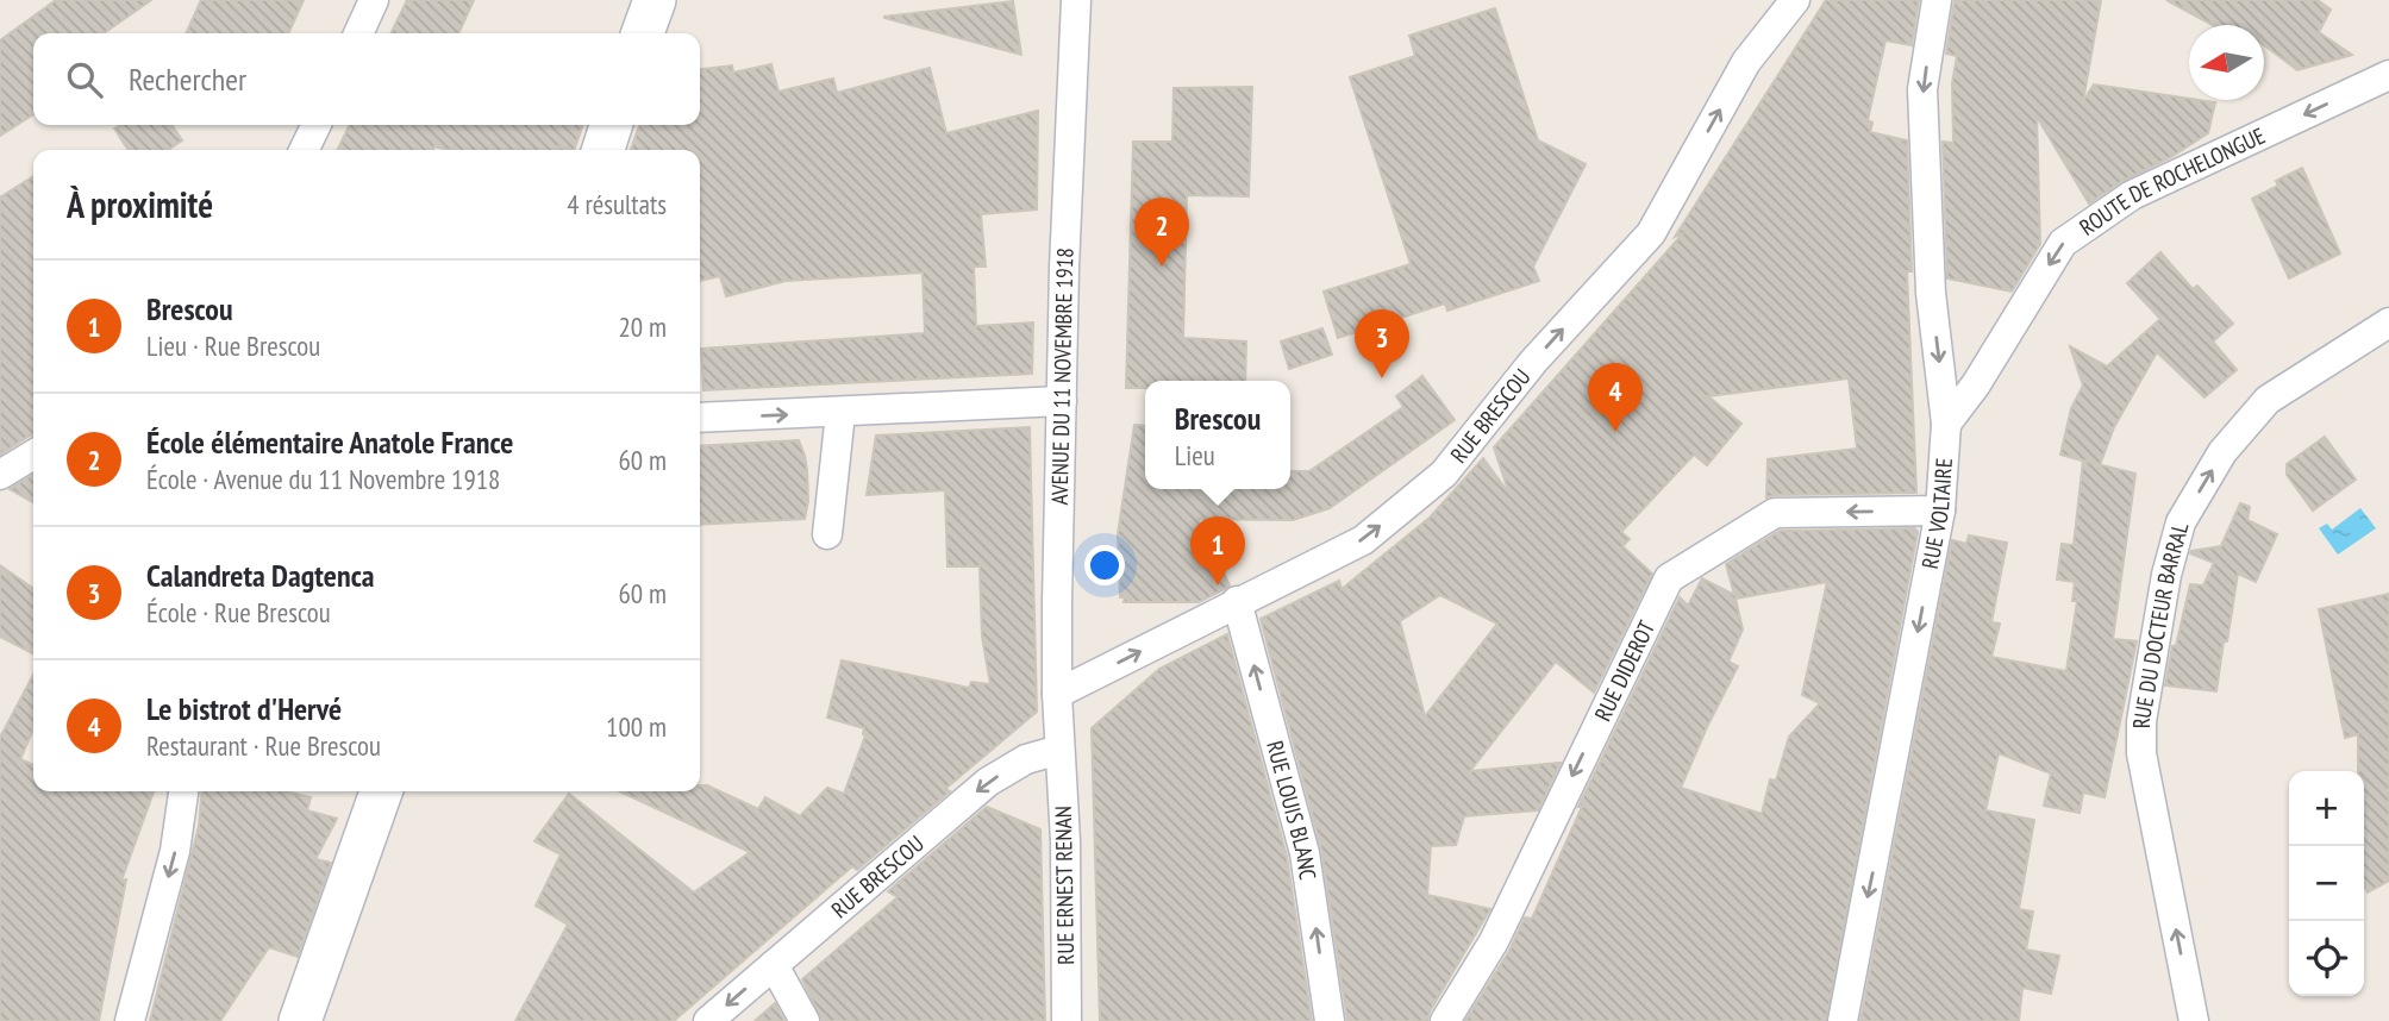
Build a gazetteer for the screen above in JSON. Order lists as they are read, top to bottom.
{
  "streets": {
    "street": [
      "ROUTE DE ROCHELONGUE",
      "AVENUE DU 11 NOVEMBRE 1918",
      "RUE BRESCOU",
      "RUE VOLTAIRE",
      "RUE DU DOCTEUR BARRAL",
      "RUE DIDEROT",
      "RUE LOUIS BLANC",
      "RUE ERNEST RENAN"
    ]
  },
  "crossings": [
    ["ROUTE DE ROCHELONGUE", "RUE VOLTAIRE"],
    ["AVENUE DU 11 NOVEMBRE 1918", "RUE BRESCOU"],
    ["AVENUE DU 11 NOVEMBRE 1918", "RUE ERNEST RENAN"],
    ["RUE BRESCOU", "RUE LOUIS BLANC"],
    ["RUE BRESCOU", "RUE ERNEST RENAN"],
    ["RUE VOLTAIRE", "RUE DIDEROT"]
  ],
  "one_way": [
    "ROUTE DE ROCHELONGUE",
    "RUE VOLTAIRE",
    "RUE DU DOCTEUR BARRAL",
    "RUE DIDEROT",
    "RUE LOUIS BLANC"
  ],
  "north": "left",
  "page": {
    "search": "Rechercher",
    "heading": ["À proximité", "4 résultats"],
    "pins": [
      "2",
      "3",
      "4",
      "1"
    ],
    "list": [
      {
        "mark": "1",
        "name": "Brescou",
        "note": "Lieu · Rue Brescou",
        "value": "20 m"
      },
      {
        "mark": "2",
        "name": "École élémentaire Anatole France",
        "note": "École · Avenue du 11 Novembre 1918",
        "value": "60 m"
      },
      {
        "mark": "3",
        "name": "Calandreta Dagtenca",
        "note": "École · Rue Brescou",
        "value": "60 m"
      },
      {
        "mark": "4",
        "name": "Le bistrot d'Hervé",
        "note": "Restaurant · Rue Brescou",
        "value": "100 m"
      }
    ],
    "popup": ["Brescou", "Lieu"],
    "map_buttons": ["+", "−"]
  }
}
